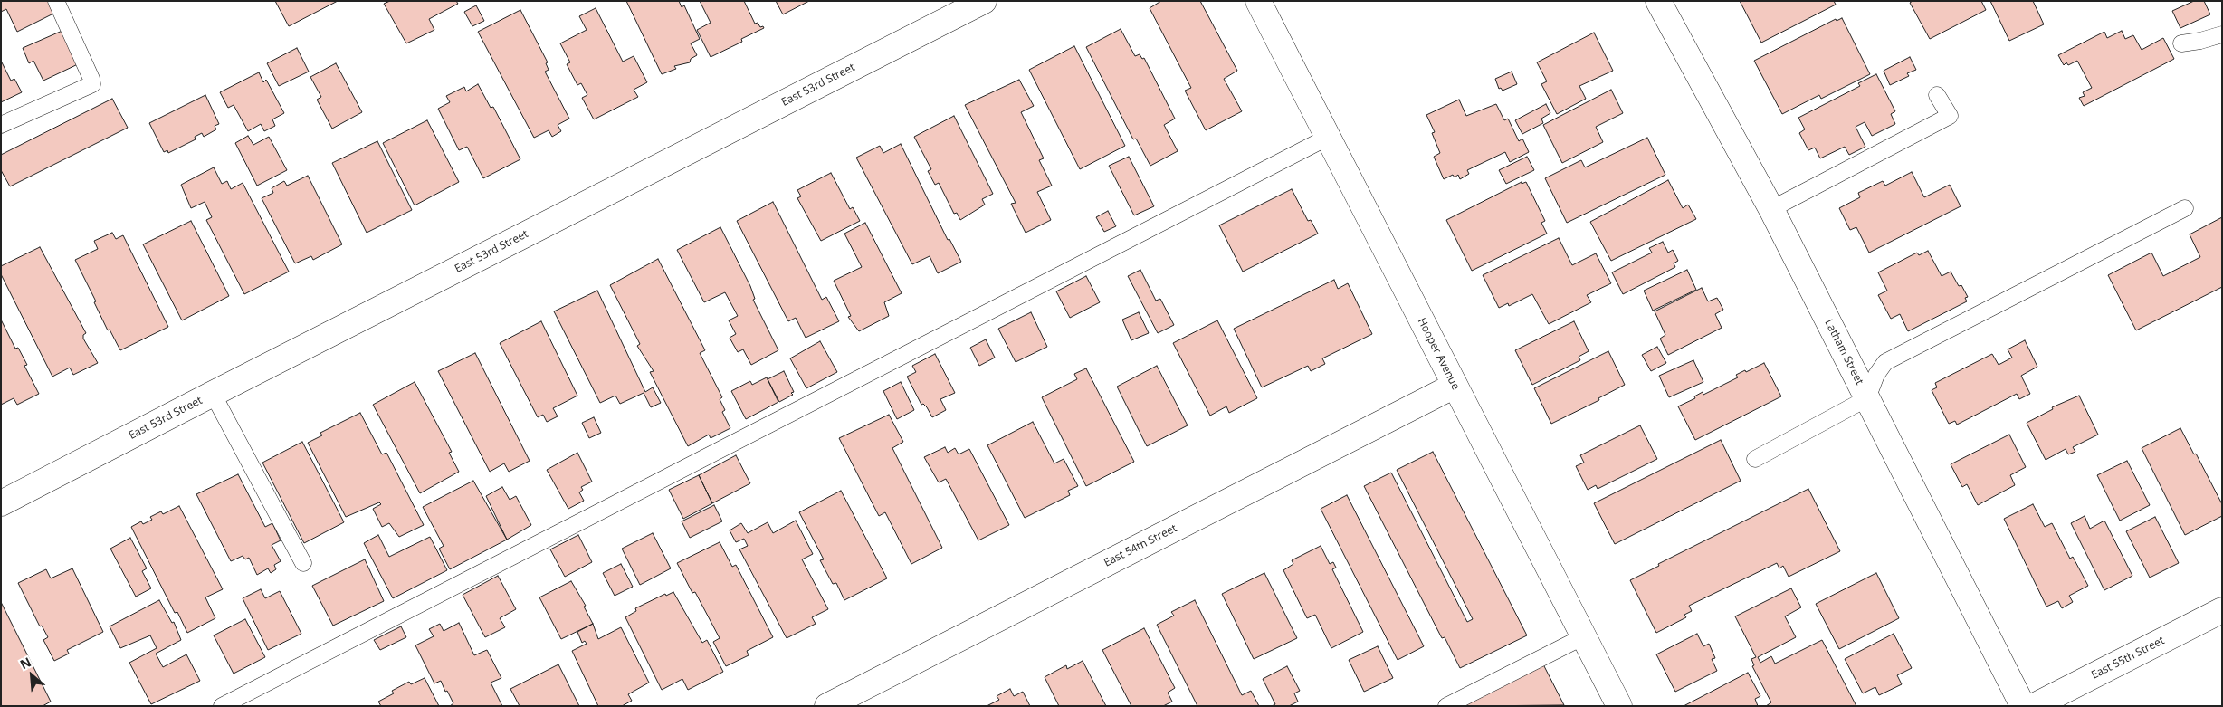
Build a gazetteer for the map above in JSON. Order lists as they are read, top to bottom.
{
  "streets": {
    "street": [
      "East 53rd Street",
      "Latham Street",
      "Hooper Avenue",
      "East 54th Street",
      "East 55th Street"
    ]
  },
  "crossings": [
    ["Hooper Avenue", "East 54th Street"]
  ],
  "north": "top left"
}
